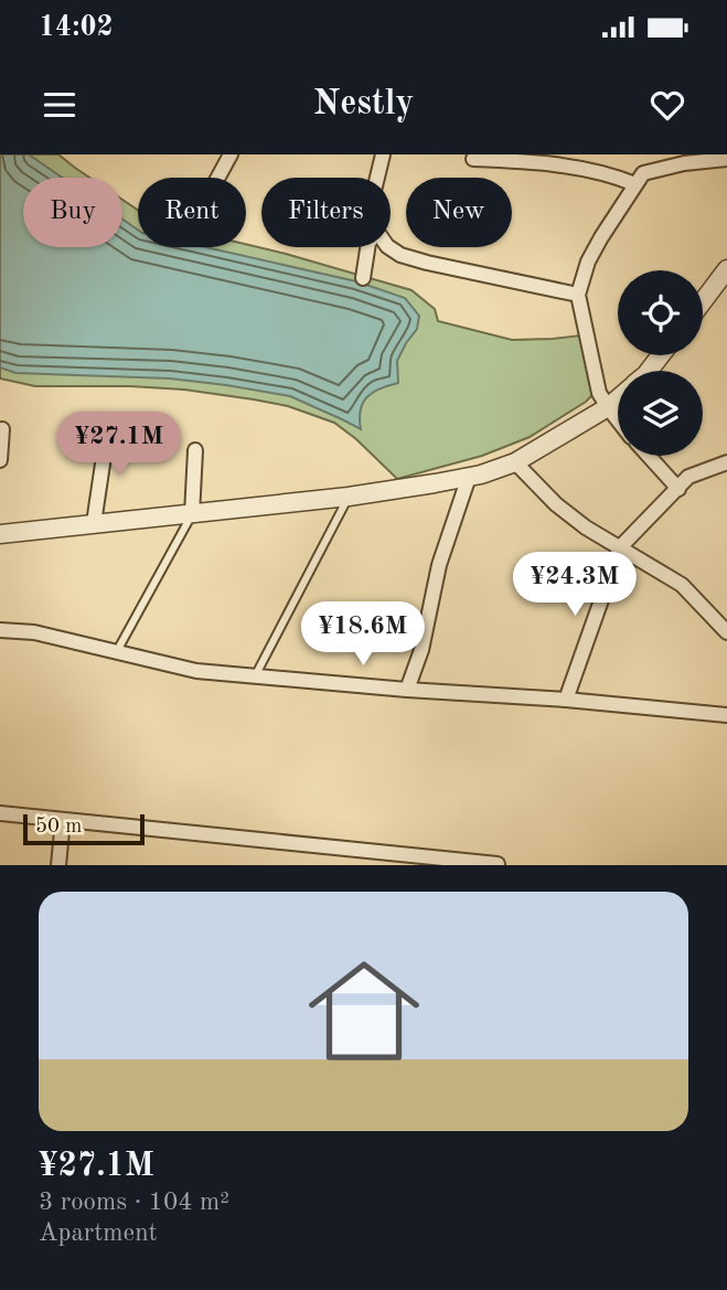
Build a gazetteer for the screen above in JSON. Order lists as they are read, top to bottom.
{
  "scale_bar": "50 m",
  "page": {
    "status": "14:02",
    "header": "Nestly",
    "chip": [
      "Buy",
      "Rent",
      "Filters",
      "New"
    ],
    "price": ["¥27.1M", "¥24.3M", "¥18.6M"],
    "scale": "50 m",
    "list": [
      {
        "name": "¥27.1M",
        "note": "3 rooms · 104 m² · Apartment"
      }
    ]
  }
}
